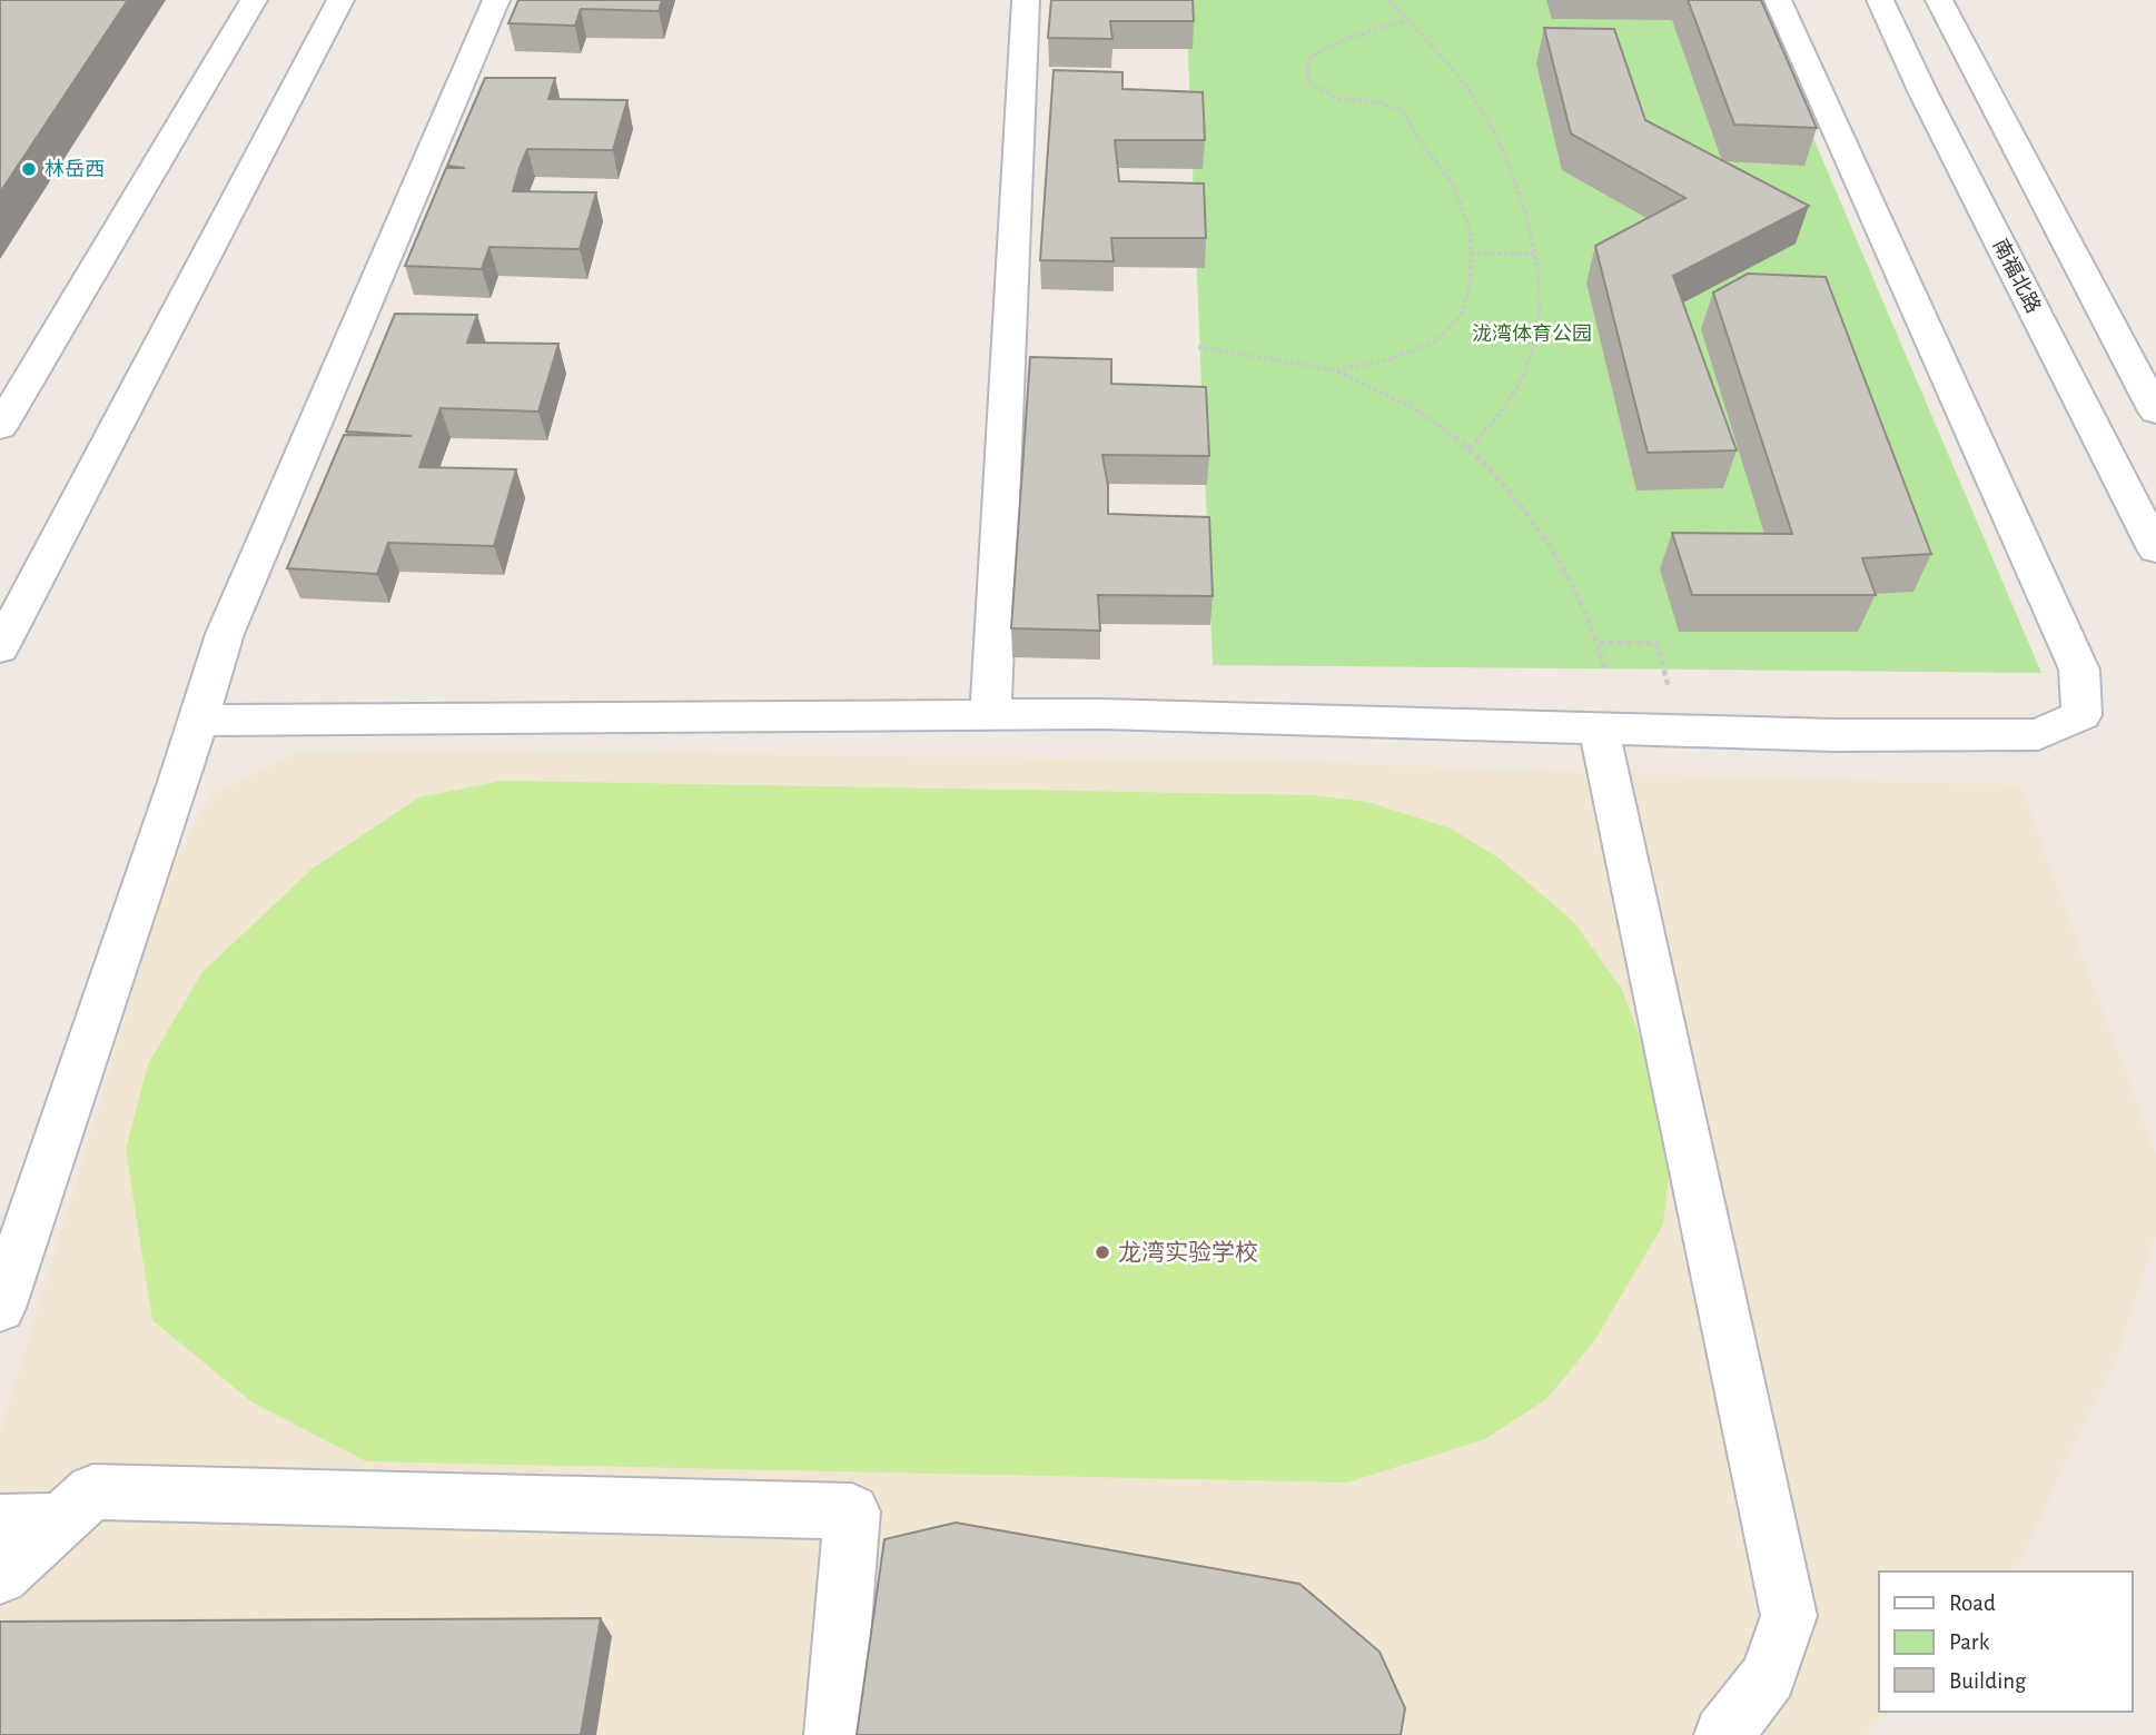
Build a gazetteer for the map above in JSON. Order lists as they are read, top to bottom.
{
  "streets": {
    "street": ["南福北路"]
  },
  "parks": ["泷湾体育公园"],
  "places": ["林岳西", "龙湾实验学校"],
  "legend": ["Road", "Park", "Building"]
}
